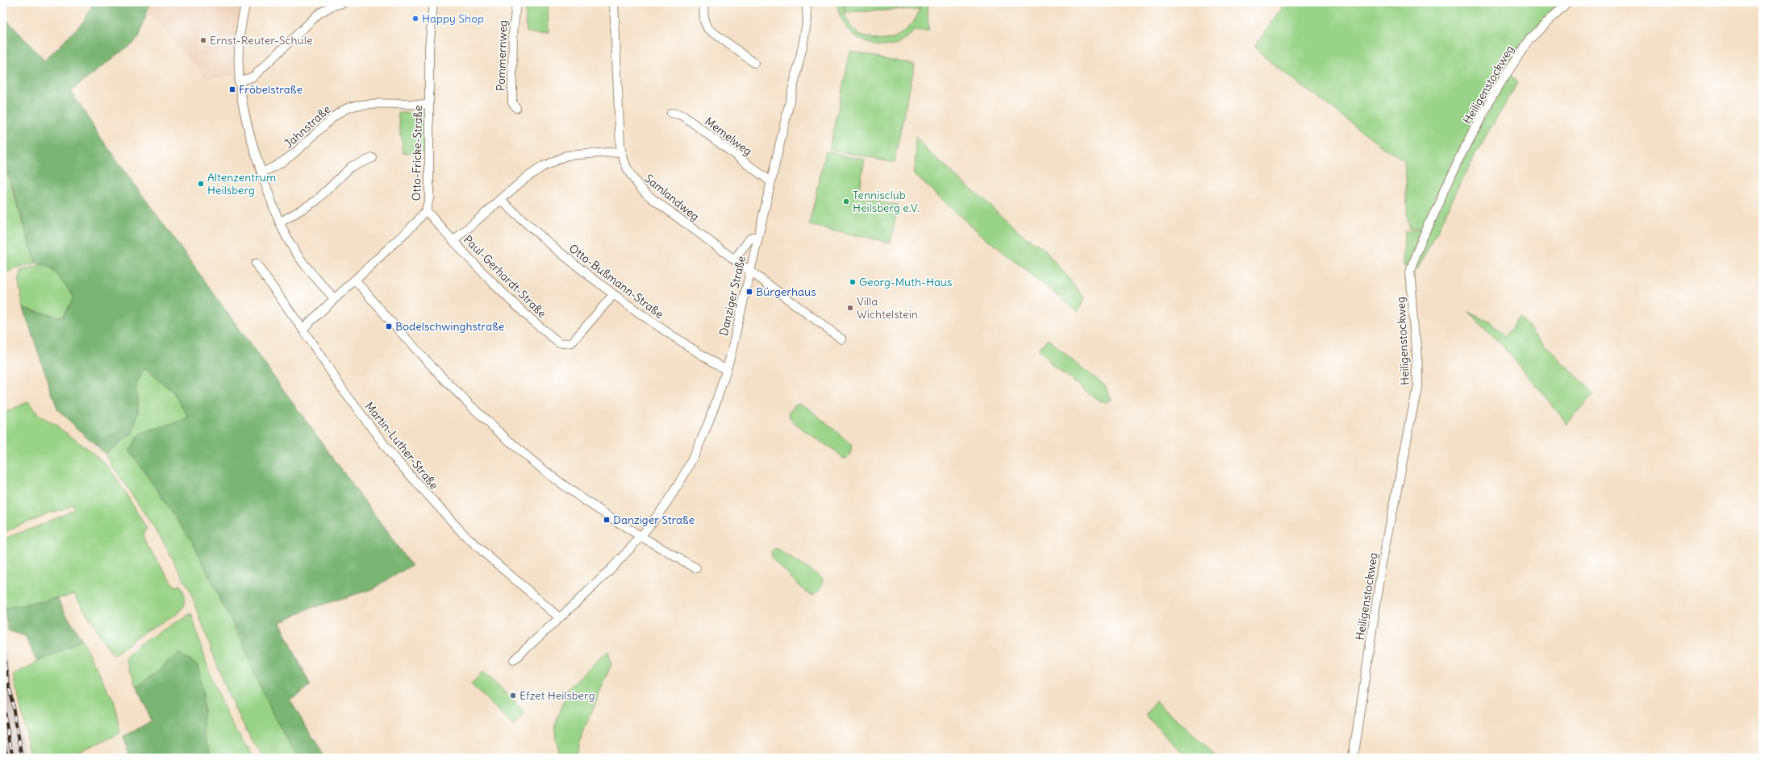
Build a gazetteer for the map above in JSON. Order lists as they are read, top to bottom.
{
  "streets": {
    "street": [
      "Pommernweg",
      "Heiligenstockweg",
      "Jahnstraße",
      "Memelweg",
      "Otto-Fricke-Straße",
      "Samlandweg",
      "Paul-Gerhardt-Straße",
      "Otto-Bußmann-Straße",
      "Danziger Straße",
      "Martin-Luther-Straße"
    ]
  },
  "crossings": [
    ["Jahnstraße", "Otto-Fricke-Straße"],
    ["Memelweg", "Danziger Straße"],
    ["Otto-Fricke-Straße", "Paul-Gerhardt-Straße"],
    ["Otto-Fricke-Straße", "Martin-Luther-Straße"],
    ["Samlandweg", "Danziger Straße"],
    ["Paul-Gerhardt-Straße", "Otto-Bußmann-Straße"],
    ["Otto-Bußmann-Straße", "Danziger Straße"],
    ["Danziger Straße", "Martin-Luther-Straße"]
  ],
  "places": {
    "other": [
      "Happy Shop",
      "Ernst-Reuter-Schule",
      "Altenzentrum Heilsberg",
      "Tennisclub Heilsberg e.V.",
      "Georg-Muth-Haus",
      "Villa Wichtelstein",
      "Efzet Heilsberg"
    ],
    "transit": [
      "Fröbelstraße",
      "Bürgerhaus",
      "Bodelschwinghstraße",
      "Danziger Straße"
    ]
  }
}
